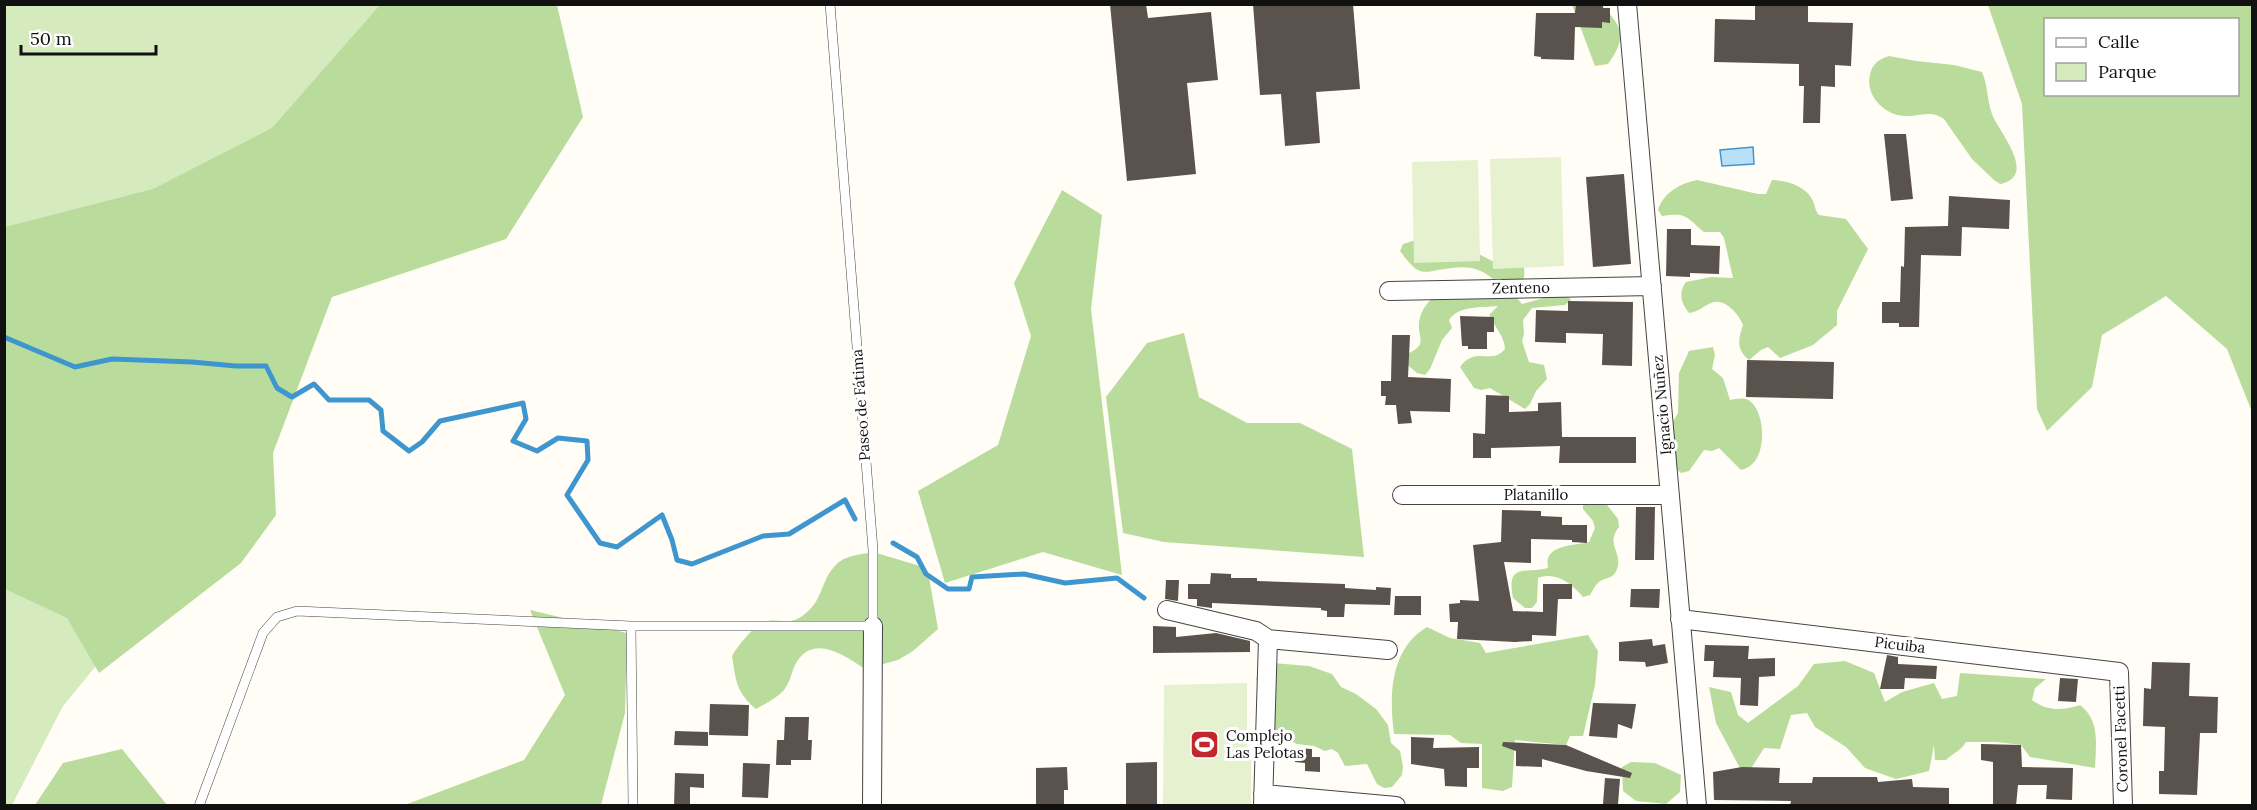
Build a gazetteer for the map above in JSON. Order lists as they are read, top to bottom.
{
  "streets": {
    "street": [
      "Zenteno",
      "Paseo de Fátima",
      "Ignacio Nuñez",
      "Platanillo",
      "Picuiba",
      "Coronel Facetti"
    ]
  },
  "crossings": [
    ["Zenteno", "Ignacio Nuñez"],
    ["Ignacio Nuñez", "Platanillo"],
    ["Ignacio Nuñez", "Picuiba"],
    ["Picuiba", "Coronel Facetti"]
  ],
  "places": {
    "sports": ["Complejo Las Pelotas"]
  },
  "legend": ["Calle", "Parque"],
  "scale_bar": "50 m"
}
